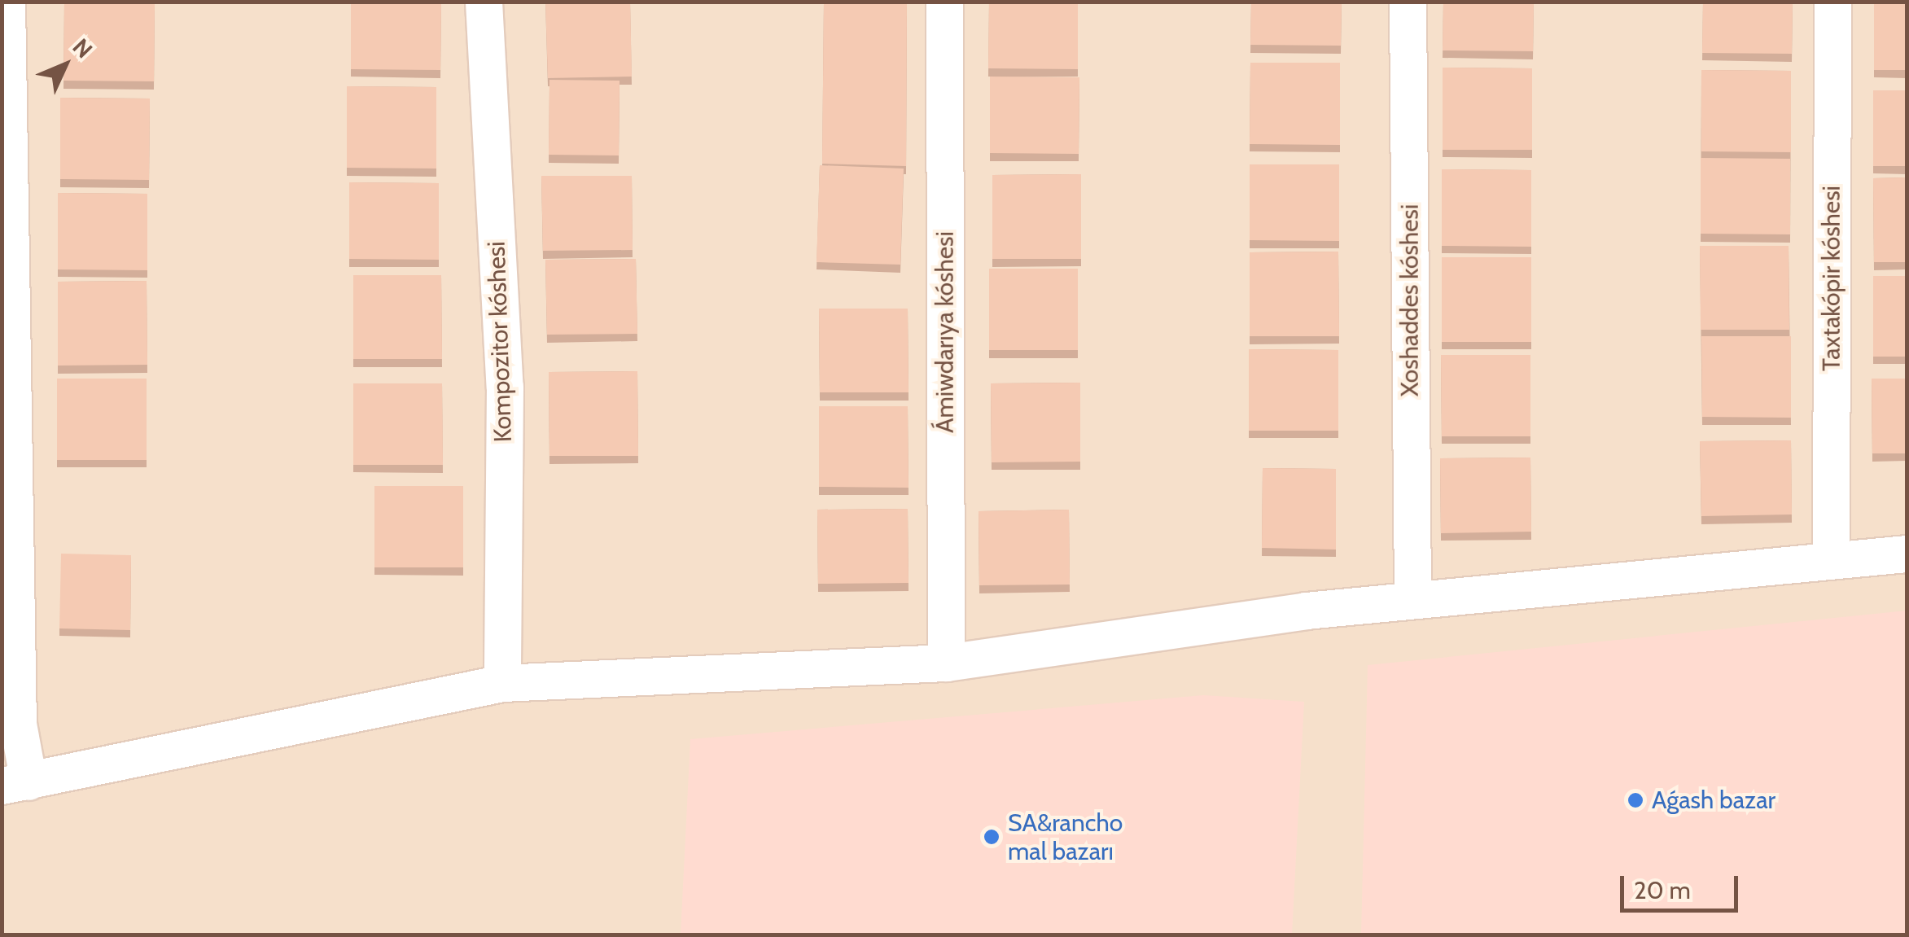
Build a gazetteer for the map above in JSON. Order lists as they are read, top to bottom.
{
  "streets": {
    "street": [
      "Taxtakópir kóshesi",
      "Xoshaddes kóshesi",
      "Ámiwdarıya kóshesi",
      "Kompozitor kóshesi"
    ]
  },
  "places": ["Aǵash bazar", "SA&rancho mal bazarı"],
  "scale_bar": "20 m",
  "north": "top right"
}
